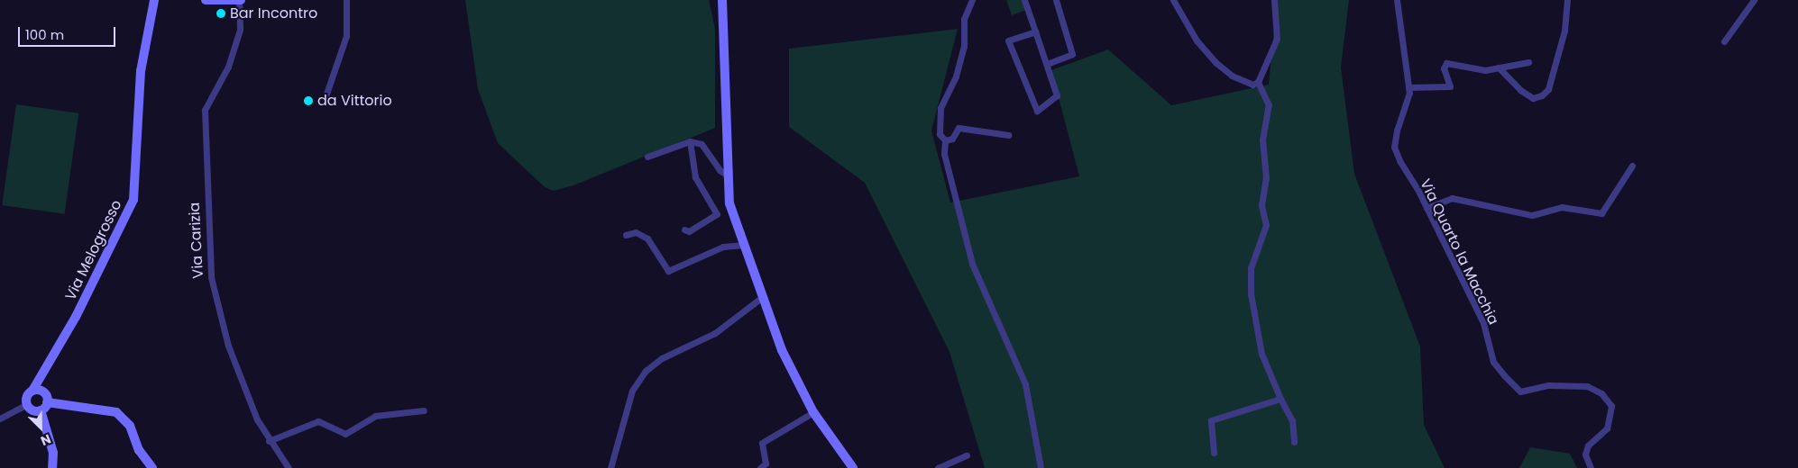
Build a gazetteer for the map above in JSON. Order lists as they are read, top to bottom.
{
  "streets": {
    "street": ["Via Carizia", "Via Melogrosso", "Via Quarto la Macchia"]
  },
  "places": ["Bar Incontro", "da Vittorio"],
  "scale_bar": "100 m",
  "north": "bottom right"
}
